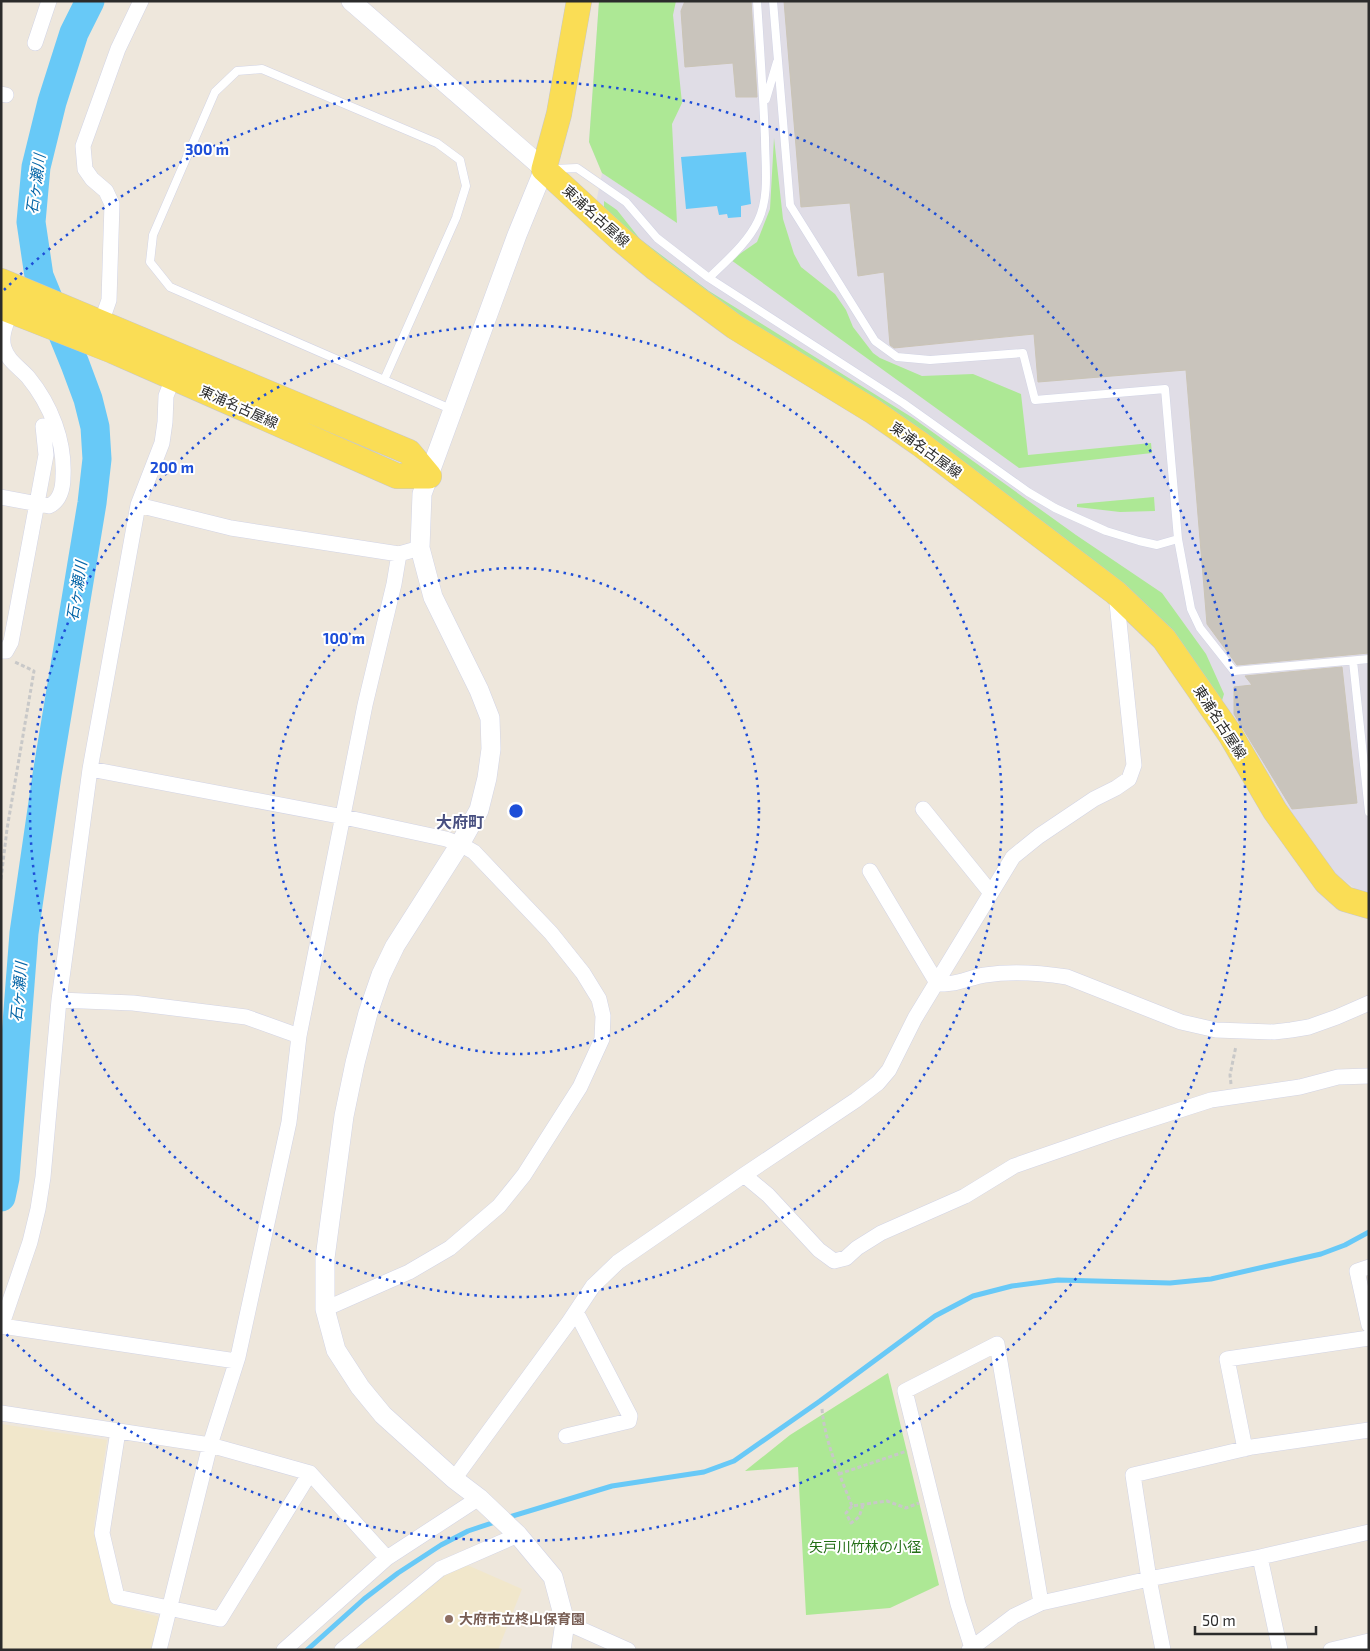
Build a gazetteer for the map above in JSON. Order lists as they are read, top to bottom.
{
  "streets": {
    "main road": ["東浦名古屋線"]
  },
  "districts": ["大府町"],
  "water": ["石ヶ瀬川"],
  "parks": ["矢戸川竹林の小径"],
  "places": ["大府市立柊山保育園"],
  "scale_bar": "50 m",
  "rings": ["300 m", "200 m", "100 m"]
}
